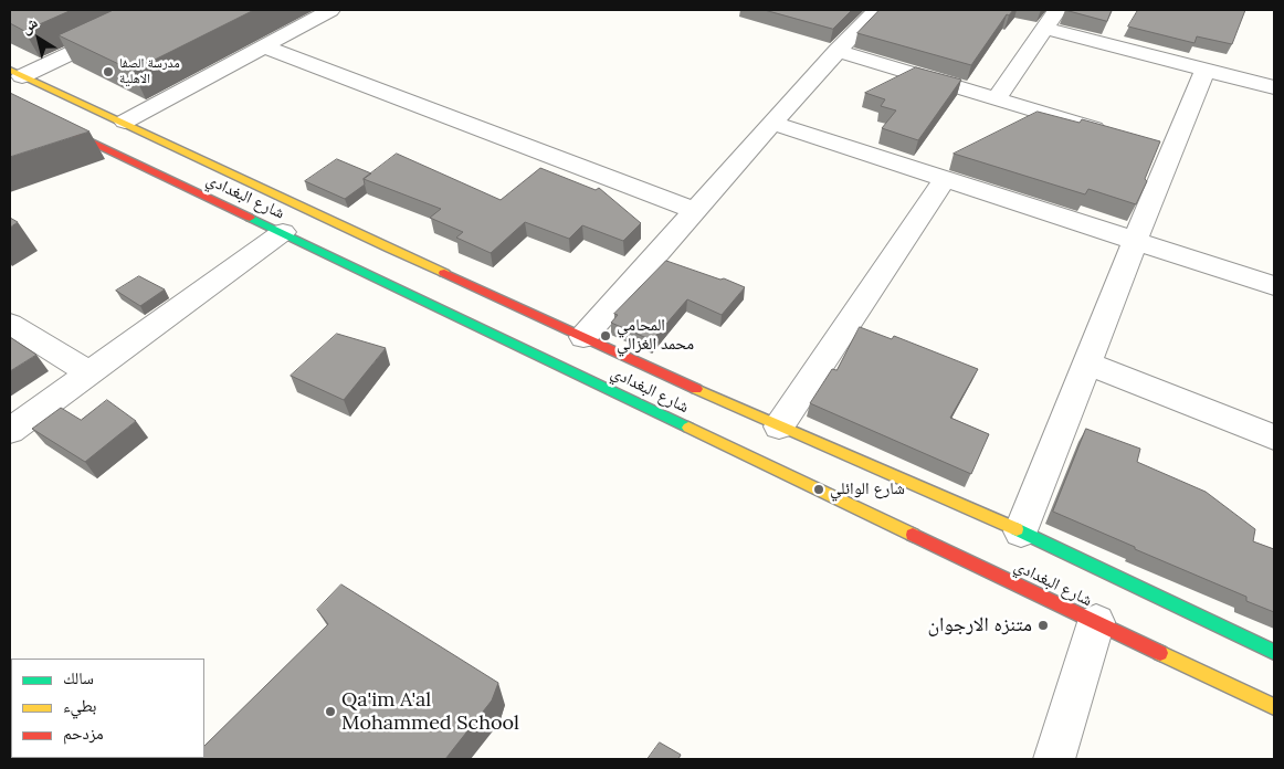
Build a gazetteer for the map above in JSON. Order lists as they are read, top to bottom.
{
  "streets": {
    "street": ["شارع البغدادي"]
  },
  "places": [
    "مدرسة الصفا الاهلية",
    "المحامي محمد الغزالي",
    "شارع الوائلي",
    "متنزه الارجوان",
    "Qa'im A'al Mohammed School"
  ],
  "legend": ["سالك", "بطيء", "مزدحم"],
  "north": "top left"
}
